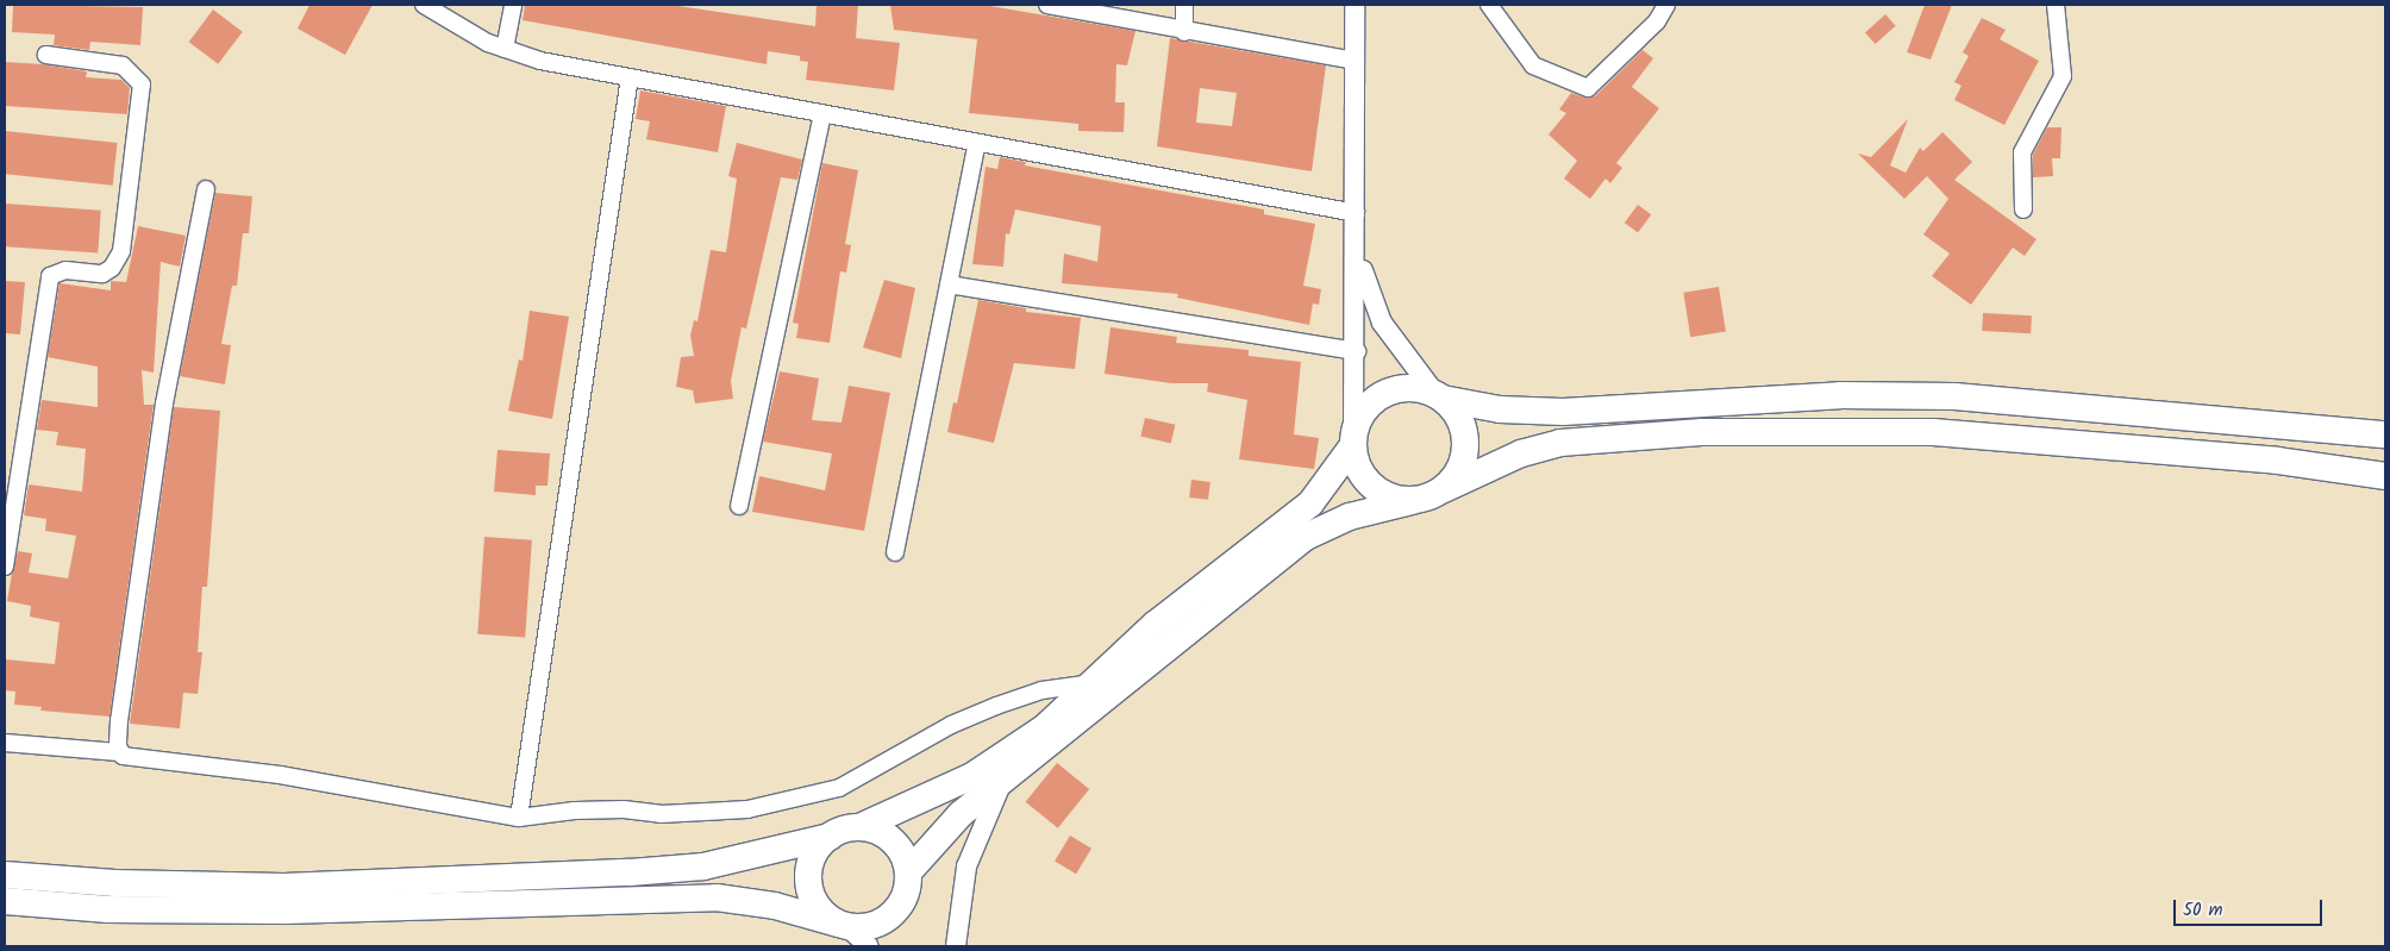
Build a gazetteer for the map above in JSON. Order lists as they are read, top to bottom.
{
  "scale_bar": "50 m"
}
